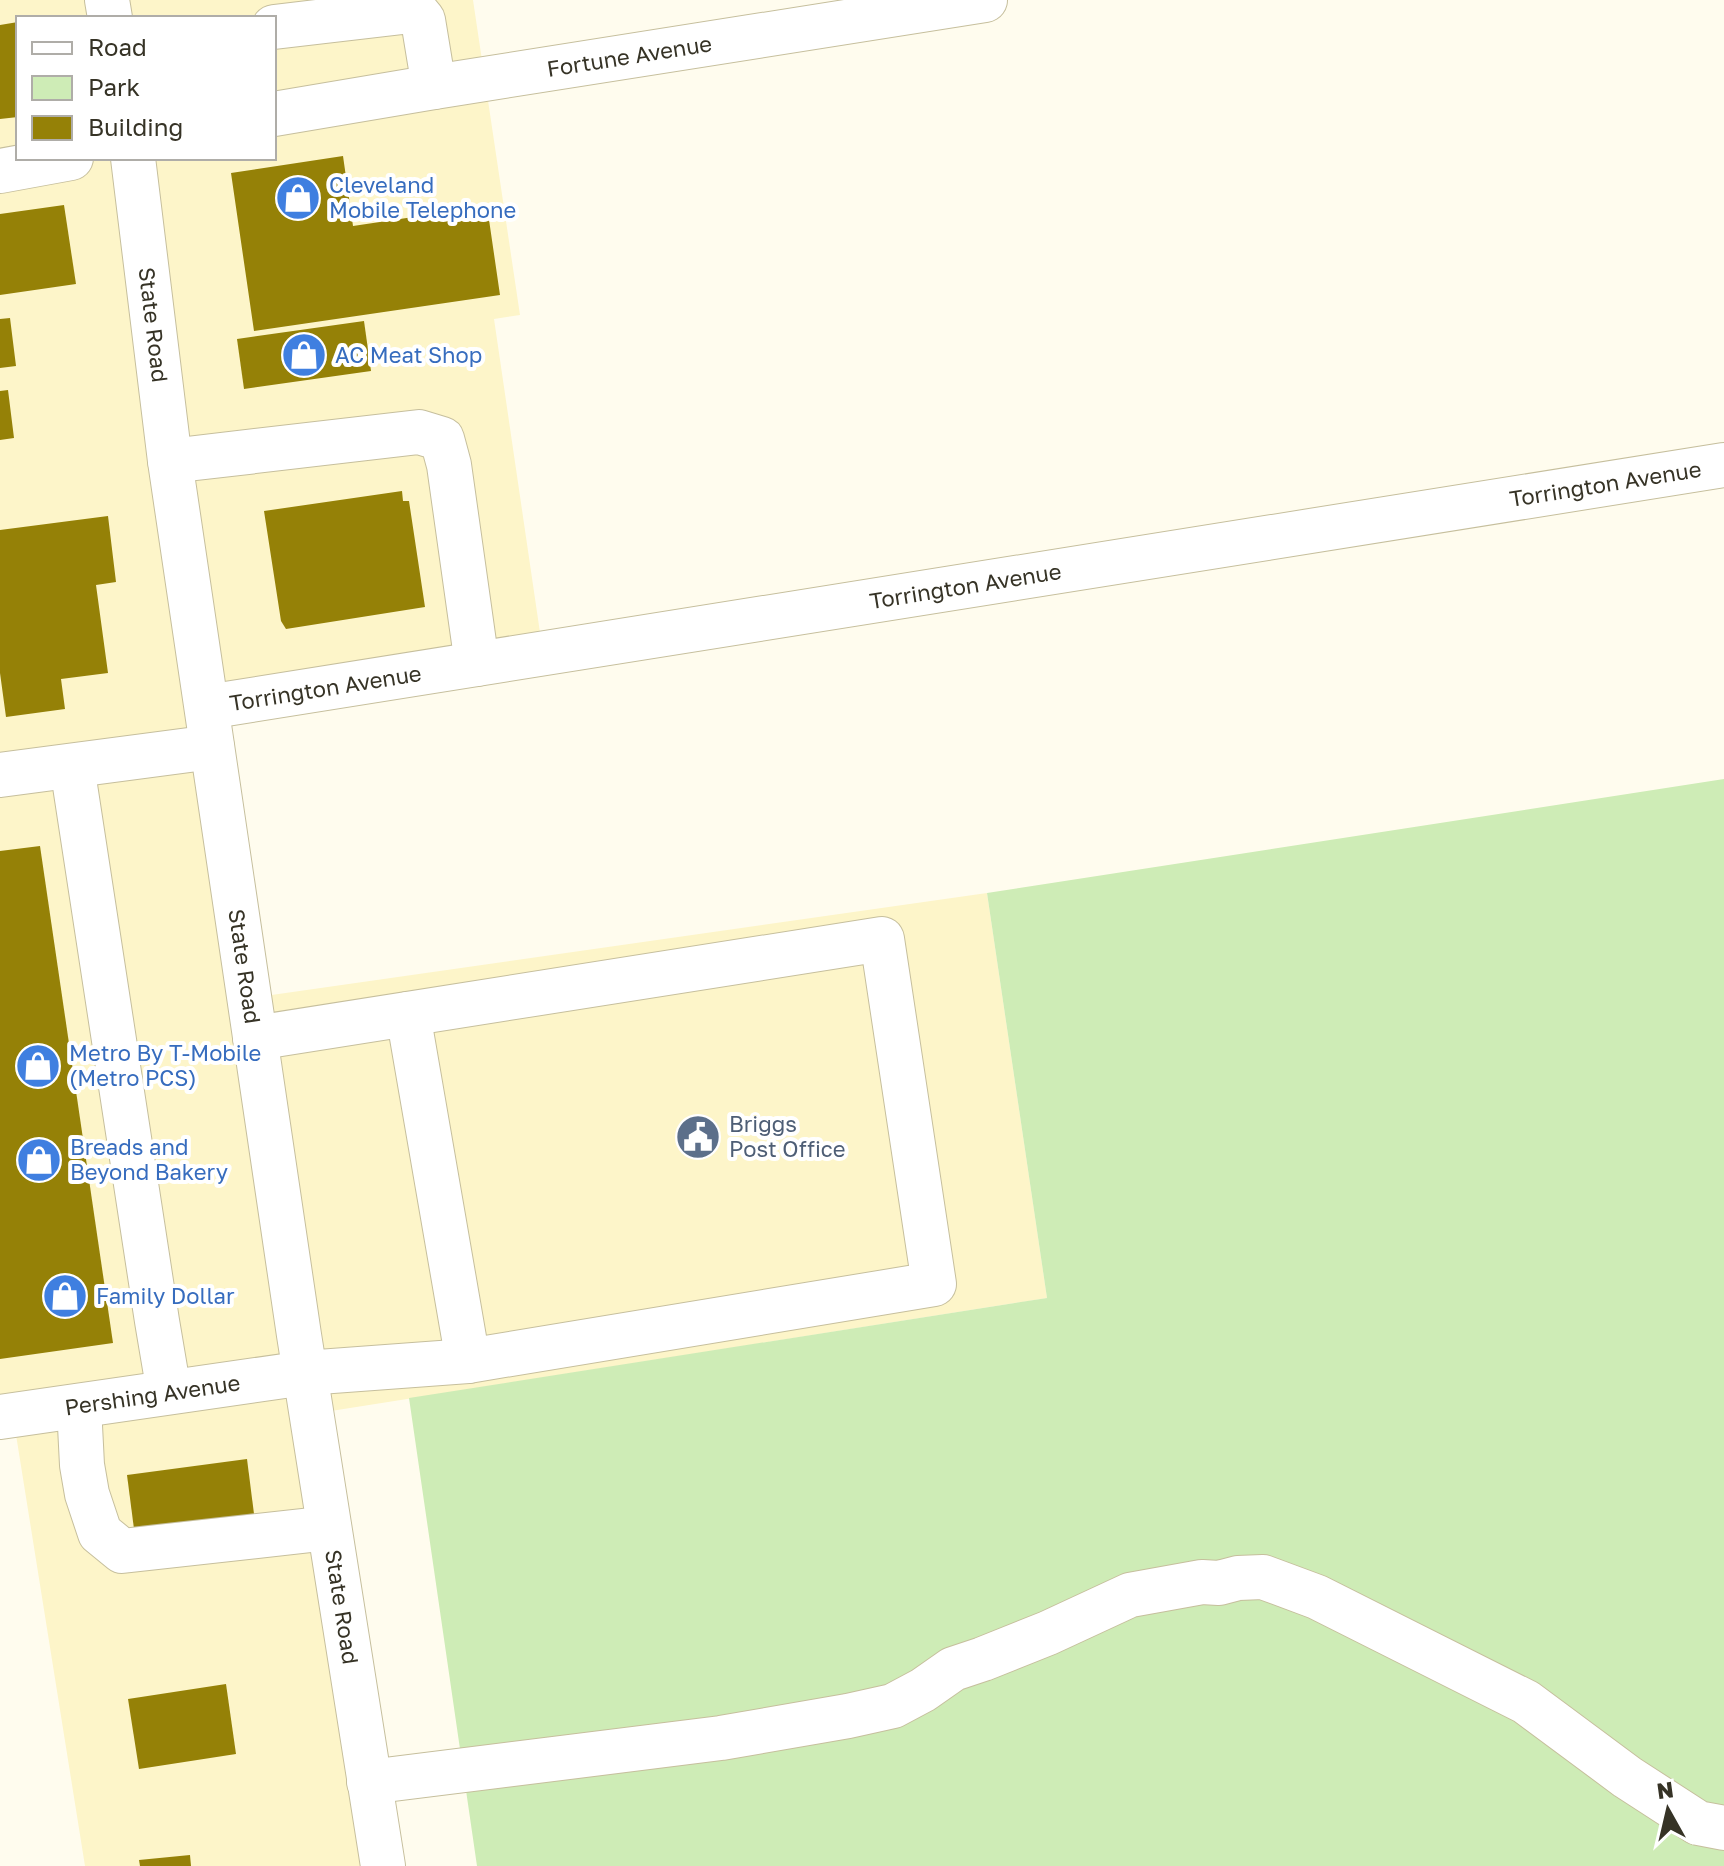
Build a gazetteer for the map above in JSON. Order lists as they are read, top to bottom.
{
  "streets": {
    "street": [
      "Fortune Avenue",
      "State Road",
      "Torrington Avenue",
      "Pershing Avenue"
    ]
  },
  "crossings": [
    ["State Road", "Torrington Avenue"],
    ["State Road", "Pershing Avenue"]
  ],
  "places": {
    "shop": [
      "Cleveland Mobile Telephone",
      "AC Meat Shop",
      "Metro By T-Mobile (Metro PCS)",
      "Breads and Beyond Bakery",
      "Family Dollar"
    ],
    "public building": ["Briggs Post Office"]
  },
  "legend": ["Road", "Park", "Building"],
  "north": "top"
}
